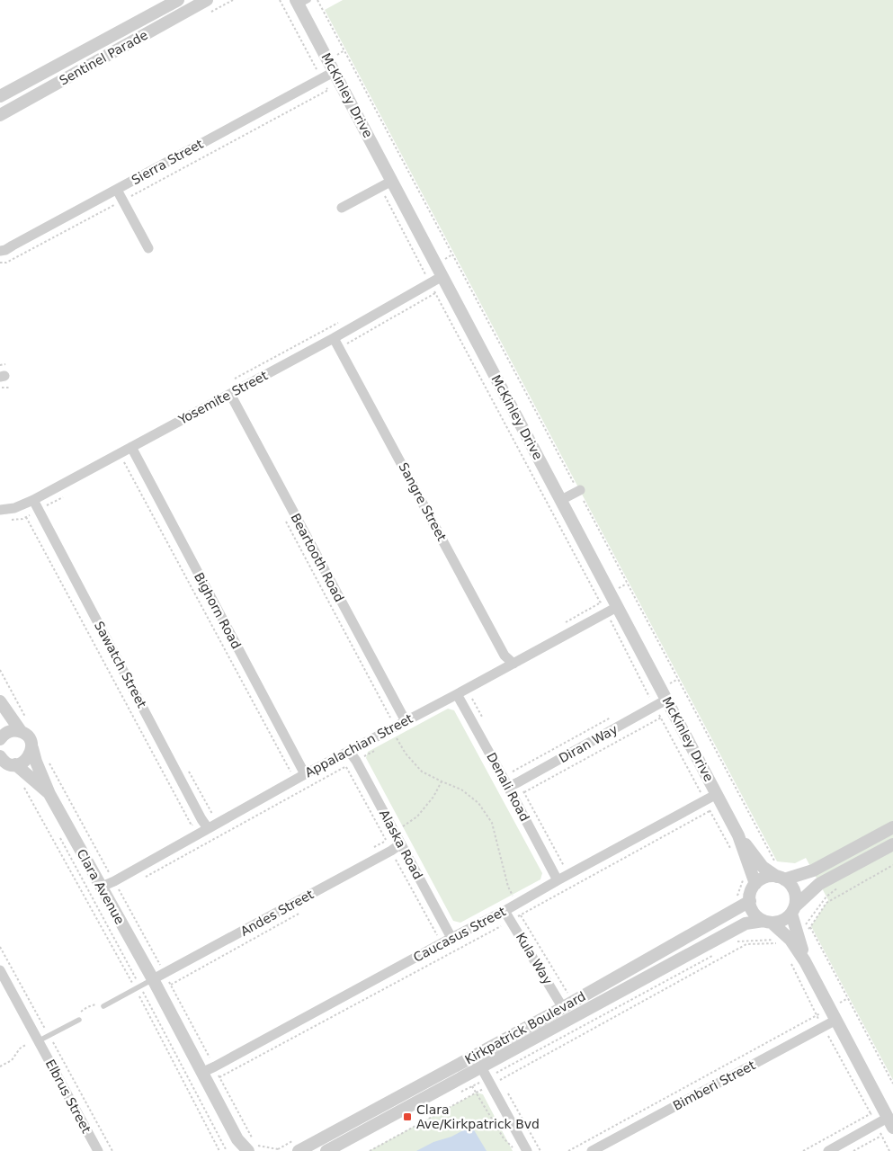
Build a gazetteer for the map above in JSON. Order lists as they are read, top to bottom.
{
  "streets": {
    "street": [
      "Sentinel Parade",
      "McKinley Drive",
      "Sierra Street",
      "Yosemite Street",
      "Sangre Street",
      "Beartooth Road",
      "Bighorn Road",
      "Sawatch Street",
      "Diran Way",
      "Appalachian Street",
      "Denali Road",
      "Alaska Road",
      "Clara Avenue",
      "Andes Street",
      "Caucasus Street",
      "Kula Way",
      "Kirkpatrick Boulevard",
      "Bimberi Street",
      "Elbrus Street"
    ]
  },
  "crossings": [
    ["McKinley Drive", "Sierra Street"],
    ["McKinley Drive", "Yosemite Street"],
    ["McKinley Drive", "Diran Way"],
    ["McKinley Drive", "Appalachian Street"],
    ["McKinley Drive", "Caucasus Street"],
    ["McKinley Drive", "Kirkpatrick Boulevard"],
    ["Yosemite Street", "Sangre Street"],
    ["Yosemite Street", "Beartooth Road"],
    ["Yosemite Street", "Bighorn Road"],
    ["Yosemite Street", "Sawatch Street"],
    ["Sangre Street", "Appalachian Street"],
    ["Beartooth Road", "Appalachian Street"],
    ["Bighorn Road", "Appalachian Street"],
    ["Sawatch Street", "Appalachian Street"],
    ["Diran Way", "Denali Road"],
    ["Appalachian Street", "Denali Road"],
    ["Appalachian Street", "Alaska Road"],
    ["Appalachian Street", "Clara Avenue"],
    ["Denali Road", "Caucasus Street"],
    ["Alaska Road", "Andes Street"],
    ["Alaska Road", "Caucasus Street"],
    ["Clara Avenue", "Andes Street"],
    ["Clara Avenue", "Caucasus Street"],
    ["Caucasus Street", "Kula Way"],
    ["Kula Way", "Kirkpatrick Boulevard"]
  ],
  "places": {
    "transit": ["Clara Ave/Kirkpatrick Bvd"]
  }
}
